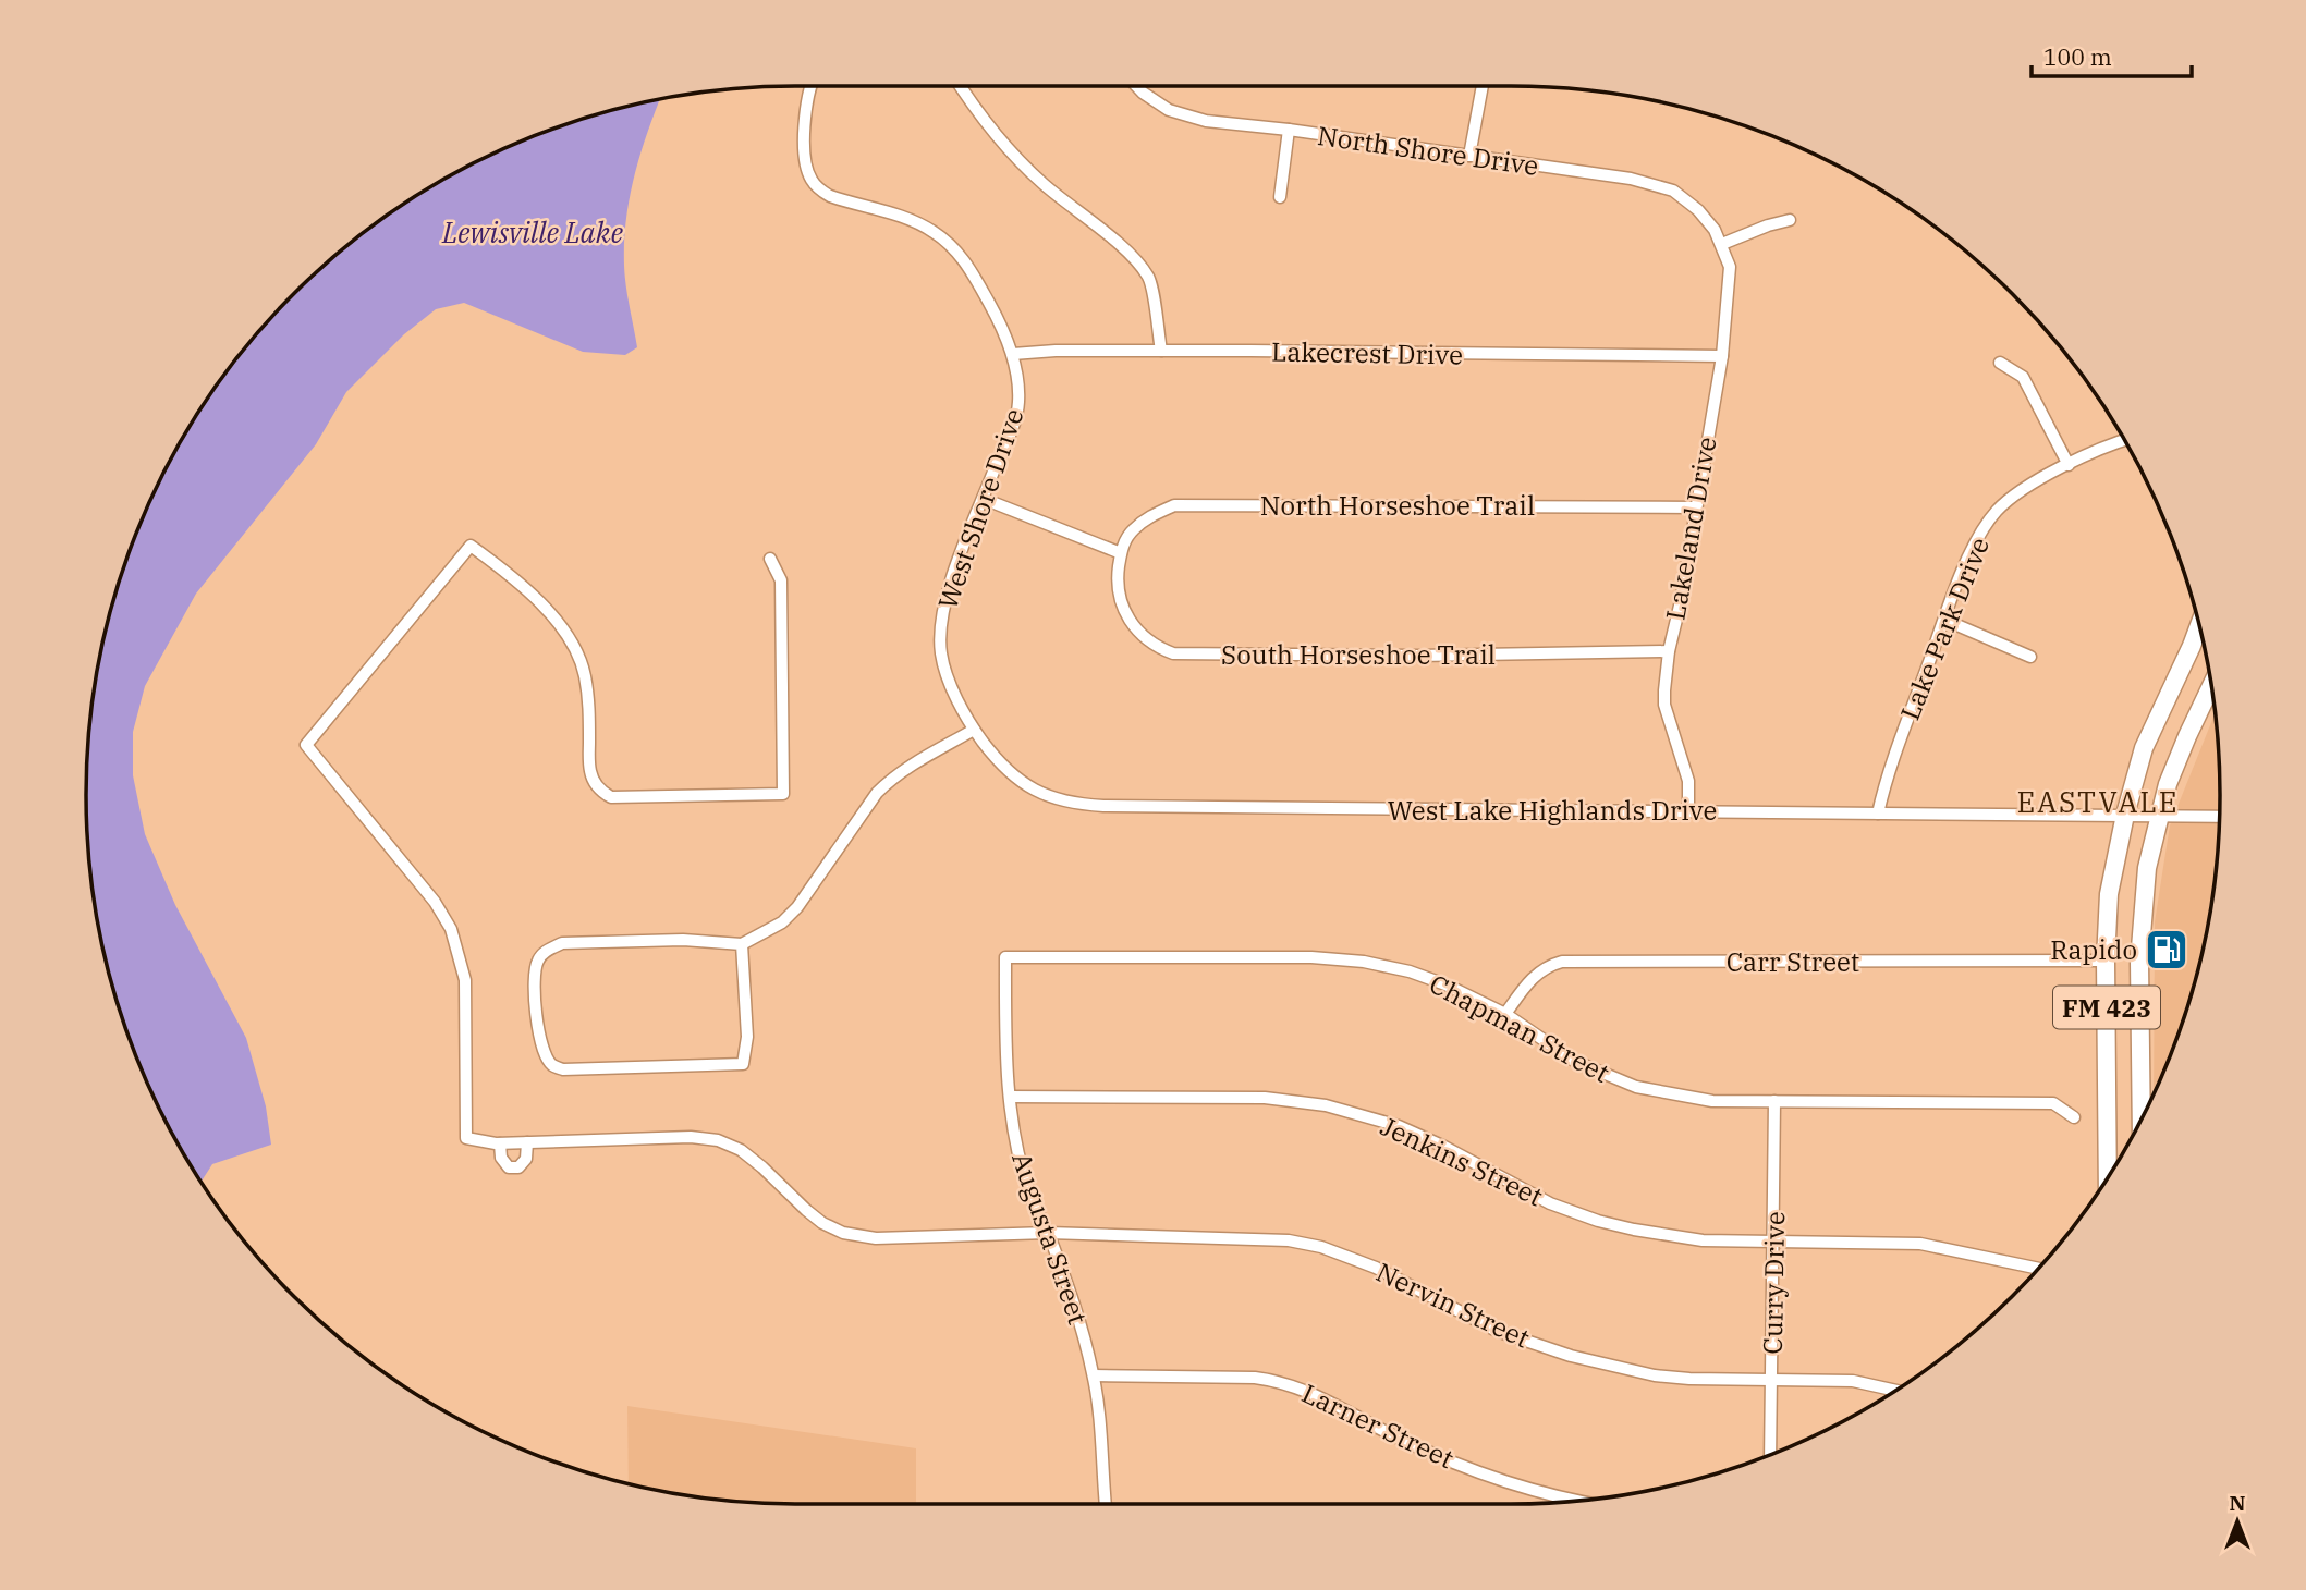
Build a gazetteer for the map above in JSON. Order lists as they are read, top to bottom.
{
  "streets": {
    "main road": ["FM 423"],
    "street": [
      "North Shore Drive",
      "Lakecrest Drive",
      "North Horseshoe Trail",
      "West Shore Drive",
      "Lakeland Drive",
      "Lake Park Drive",
      "South Horseshoe Trail",
      "West Lake Highlands Drive",
      "Carr Street",
      "Chapman Street",
      "Jenkins Street",
      "Augusta Street",
      "Curry Drive",
      "Nervin Street",
      "Larner Street"
    ]
  },
  "crossings": [
    ["North Shore Drive", "Lakeland Drive"],
    ["Lakecrest Drive", "West Shore Drive"],
    ["Lakecrest Drive", "Lakeland Drive"],
    ["North Horseshoe Trail", "Lakeland Drive"],
    ["North Horseshoe Trail", "South Horseshoe Trail"],
    ["West Shore Drive", "West Lake Highlands Drive"],
    ["Lakeland Drive", "South Horseshoe Trail"],
    ["Lakeland Drive", "West Lake Highlands Drive"],
    ["Lake Park Drive", "West Lake Highlands Drive"],
    ["West Lake Highlands Drive", "FM 423"],
    ["Carr Street", "FM 423"],
    ["Carr Street", "Chapman Street"],
    ["Chapman Street", "Augusta Street"],
    ["Chapman Street", "Curry Drive"],
    ["Jenkins Street", "Augusta Street"],
    ["Jenkins Street", "Curry Drive"],
    ["Augusta Street", "Nervin Street"],
    ["Augusta Street", "Larner Street"],
    ["Curry Drive", "Nervin Street"]
  ],
  "districts": ["EASTVALE"],
  "water": ["Lewisville Lake"],
  "places": {
    "fuel station": ["Rapido"]
  },
  "scale_bar": "100 m",
  "north": "top"
}
